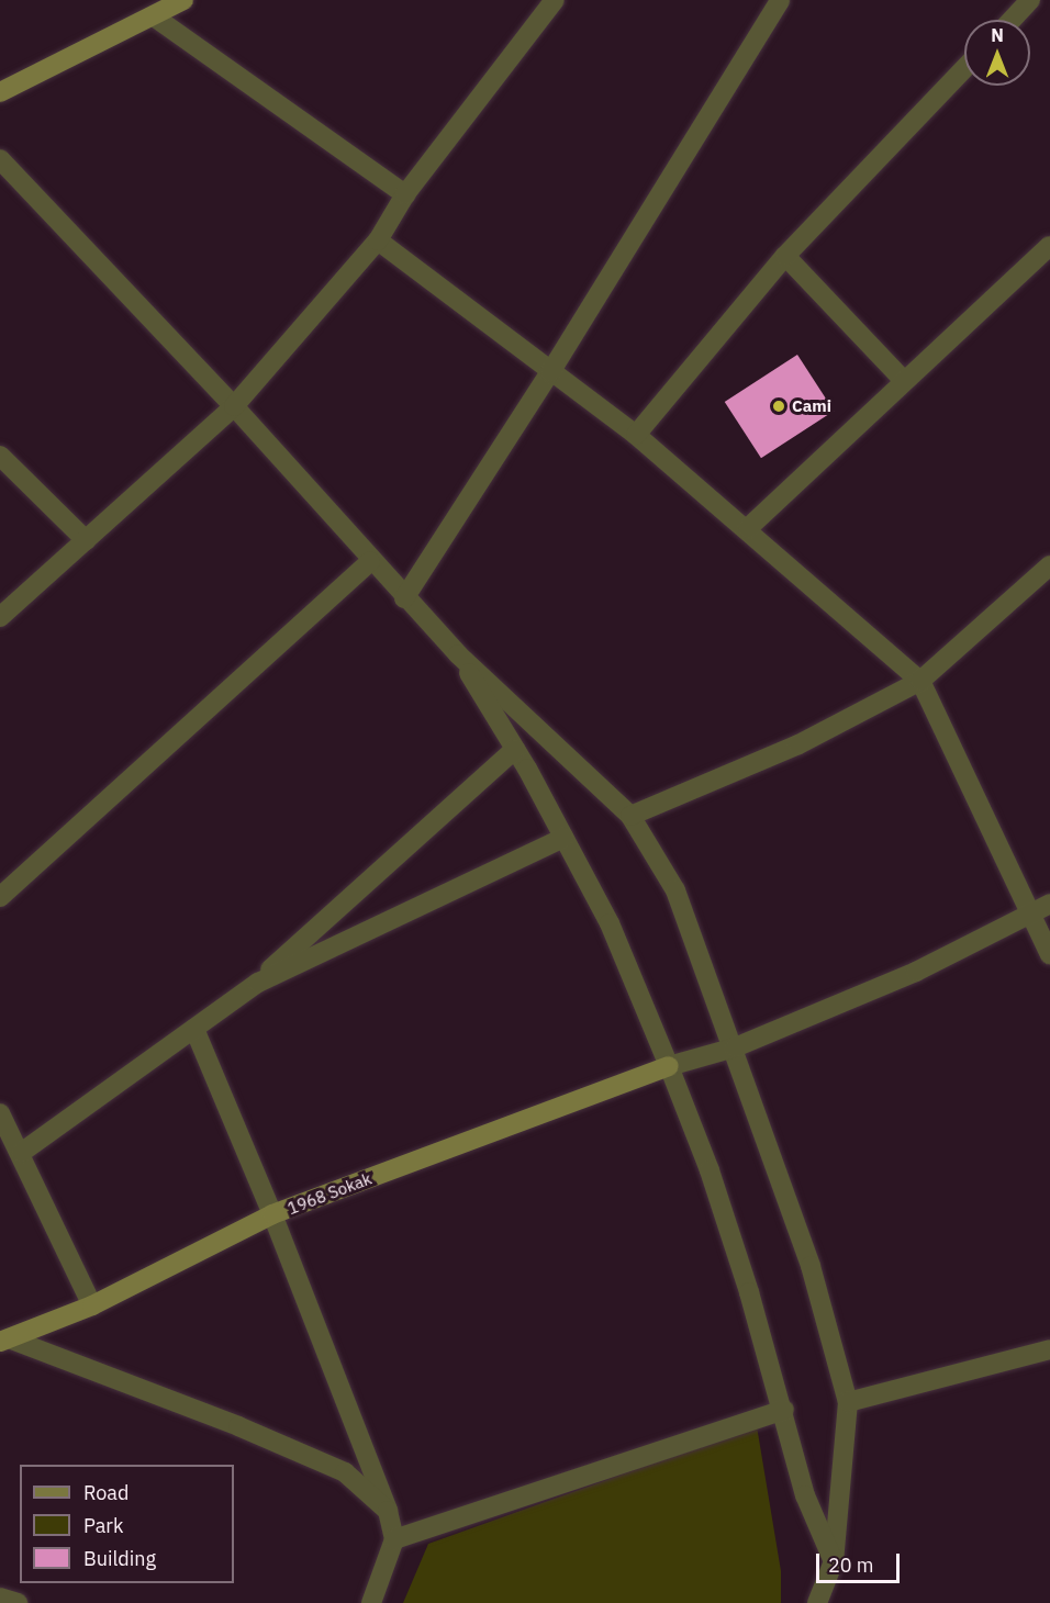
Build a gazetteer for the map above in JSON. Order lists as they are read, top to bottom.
{
  "streets": {
    "street": ["1968 Sokak"]
  },
  "places": ["Cami"],
  "legend": ["Road", "Park", "Building"],
  "scale_bar": "20 m",
  "north": "top"
}
